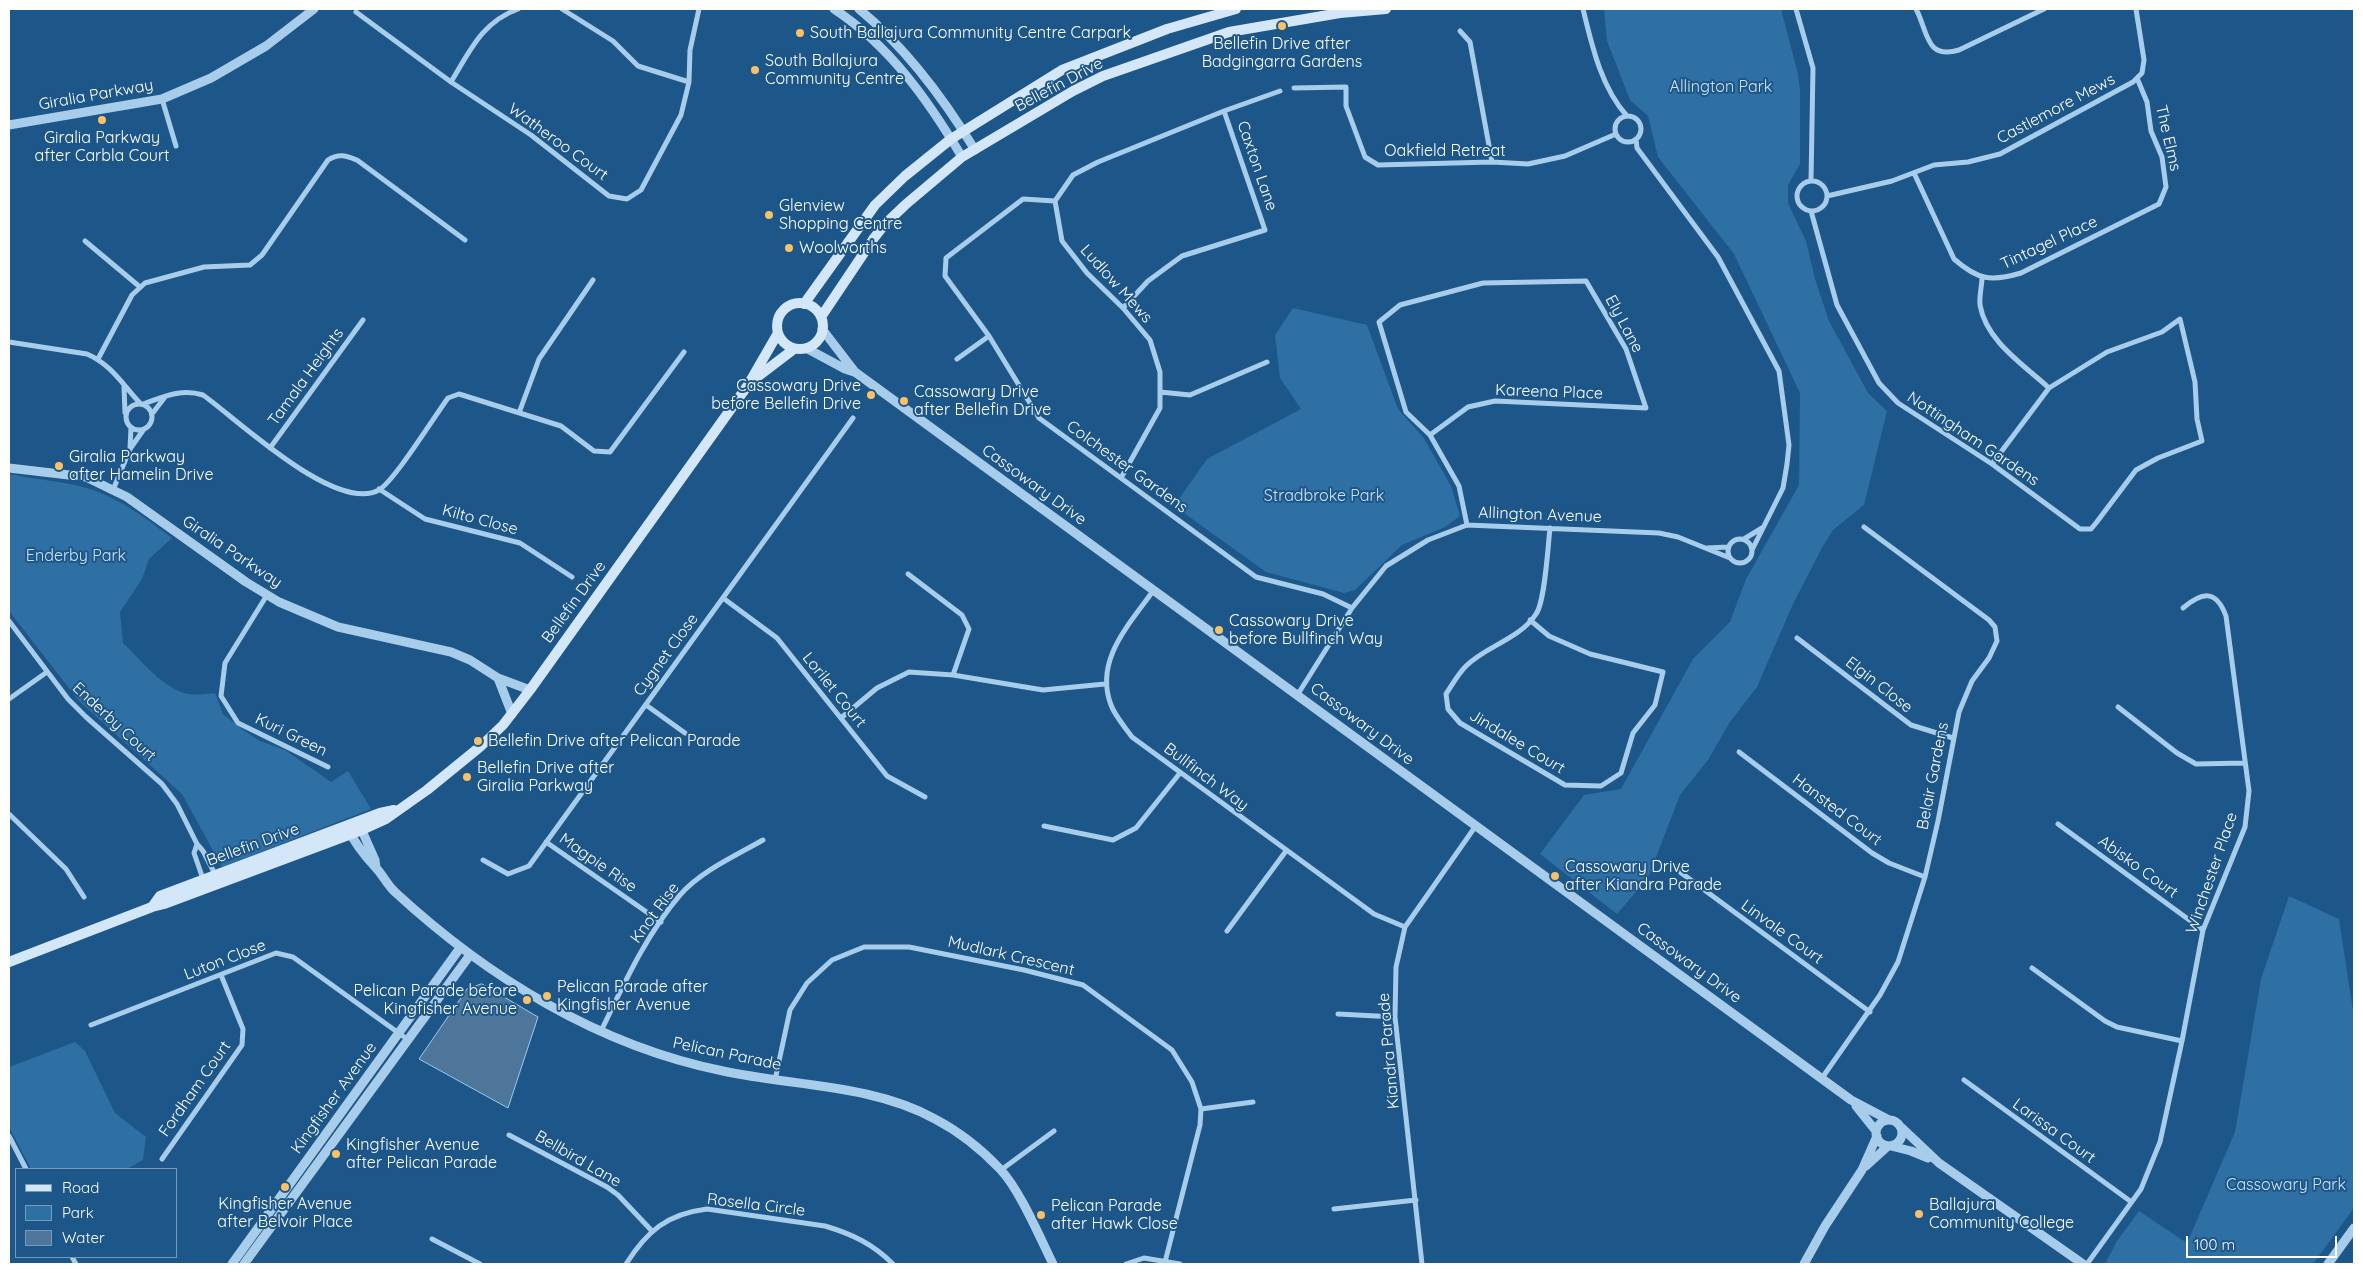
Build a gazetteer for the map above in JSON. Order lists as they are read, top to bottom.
{
  "streets": {
    "main road": ["Bellefin Drive"],
    "street": [
      "Giralia Parkway",
      "Castlemore Mews",
      "The Elms",
      "Watheroo Court",
      "Oakfield Retreat",
      "Caxton Lane",
      "Tintagel Place",
      "Ludlow Mews",
      "Ely Lane",
      "Tamala Heights",
      "Kareena Place",
      "Nottingham Gardens",
      "Colchester Gardens",
      "Cassowary Drive",
      "Allington Avenue",
      "Kilto Close",
      "Cygnet Close",
      "Elgin Close",
      "Lorilet Court",
      "Enderby Court",
      "Kuri Green",
      "Jindalee Court",
      "Belair Gardens",
      "Bullfinch Way",
      "Hansted Court",
      "Magpie Rise",
      "Abisko Court",
      "Winchester Place",
      "Knot Rise",
      "Linvale Court",
      "Mudlark Crescent",
      "Luton Close",
      "Kiandra Parade",
      "Pelican Parade",
      "Fordham Court",
      "Kingfisher Avenue",
      "Larissa Court",
      "Bellbird Lane",
      "Rosella Circle"
    ]
  },
  "crossings": [
    ["Bellefin Drive", "Giralia Parkway"],
    ["Bellefin Drive", "Cassowary Drive"],
    ["Bellefin Drive", "Enderby Court"],
    ["Bellefin Drive", "Pelican Parade"],
    ["Giralia Parkway", "Kuri Green"],
    ["Castlemore Mews", "The Elms"],
    ["Castlemore Mews", "Tintagel Place"],
    ["Castlemore Mews", "Nottingham Gardens"],
    ["The Elms", "Tintagel Place"],
    ["Caxton Lane", "Ludlow Mews"],
    ["Ludlow Mews", "Colchester Gardens"],
    ["Ely Lane", "Kareena Place"],
    ["Colchester Gardens", "Allington Avenue"],
    ["Cassowary Drive", "Allington Avenue"],
    ["Cassowary Drive", "Belair Gardens"],
    ["Cassowary Drive", "Bullfinch Way"],
    ["Cassowary Drive", "Kiandra Parade"],
    ["Allington Avenue", "Jindalee Court"],
    ["Cygnet Close", "Lorilet Court"],
    ["Cygnet Close", "Magpie Rise"],
    ["Elgin Close", "Belair Gardens"],
    ["Belair Gardens", "Hansted Court"],
    ["Belair Gardens", "Linvale Court"],
    ["Bullfinch Way", "Kiandra Parade"],
    ["Magpie Rise", "Knot Rise"],
    ["Abisko Court", "Winchester Place"],
    ["Winchester Place", "Larissa Court"],
    ["Knot Rise", "Pelican Parade"],
    ["Mudlark Crescent", "Pelican Parade"],
    ["Luton Close", "Fordham Court"],
    ["Luton Close", "Kingfisher Avenue"],
    ["Pelican Parade", "Kingfisher Avenue"],
    ["Bellbird Lane", "Rosella Circle"]
  ],
  "parks": [
    "Allington Park",
    "Stradbroke Park",
    "Enderby Park",
    "Cassowary Park"
  ],
  "places": [
    "Bellefin Drive after Badgingarra Gardens",
    "South Ballajura Community Centre Carpark",
    "South Ballajura Community Centre",
    "Giralia Parkway after Carbla Court",
    "Glenview Shopping Centre",
    "Woolworths",
    "Cassowary Drive before Bellefin Drive",
    "Cassowary Drive after Bellefin Drive",
    "Giralia Parkway after Hamelin Drive",
    "Cassowary Drive before Bullfinch Way",
    "Bellefin Drive after Pelican Parade",
    "Bellefin Drive after Giralia Parkway",
    "Cassowary Drive after Kiandra Parade",
    "Pelican Parade after Kingfisher Avenue",
    "Pelican Parade before Kingfisher Avenue",
    "Kingfisher Avenue after Pelican Parade",
    "Kingfisher Avenue after Belvoir Place",
    "Ballajura Community College",
    "Pelican Parade after Hawk Close"
  ],
  "legend": ["Road", "Park", "Water"],
  "scale_bar": "100 m"
}
